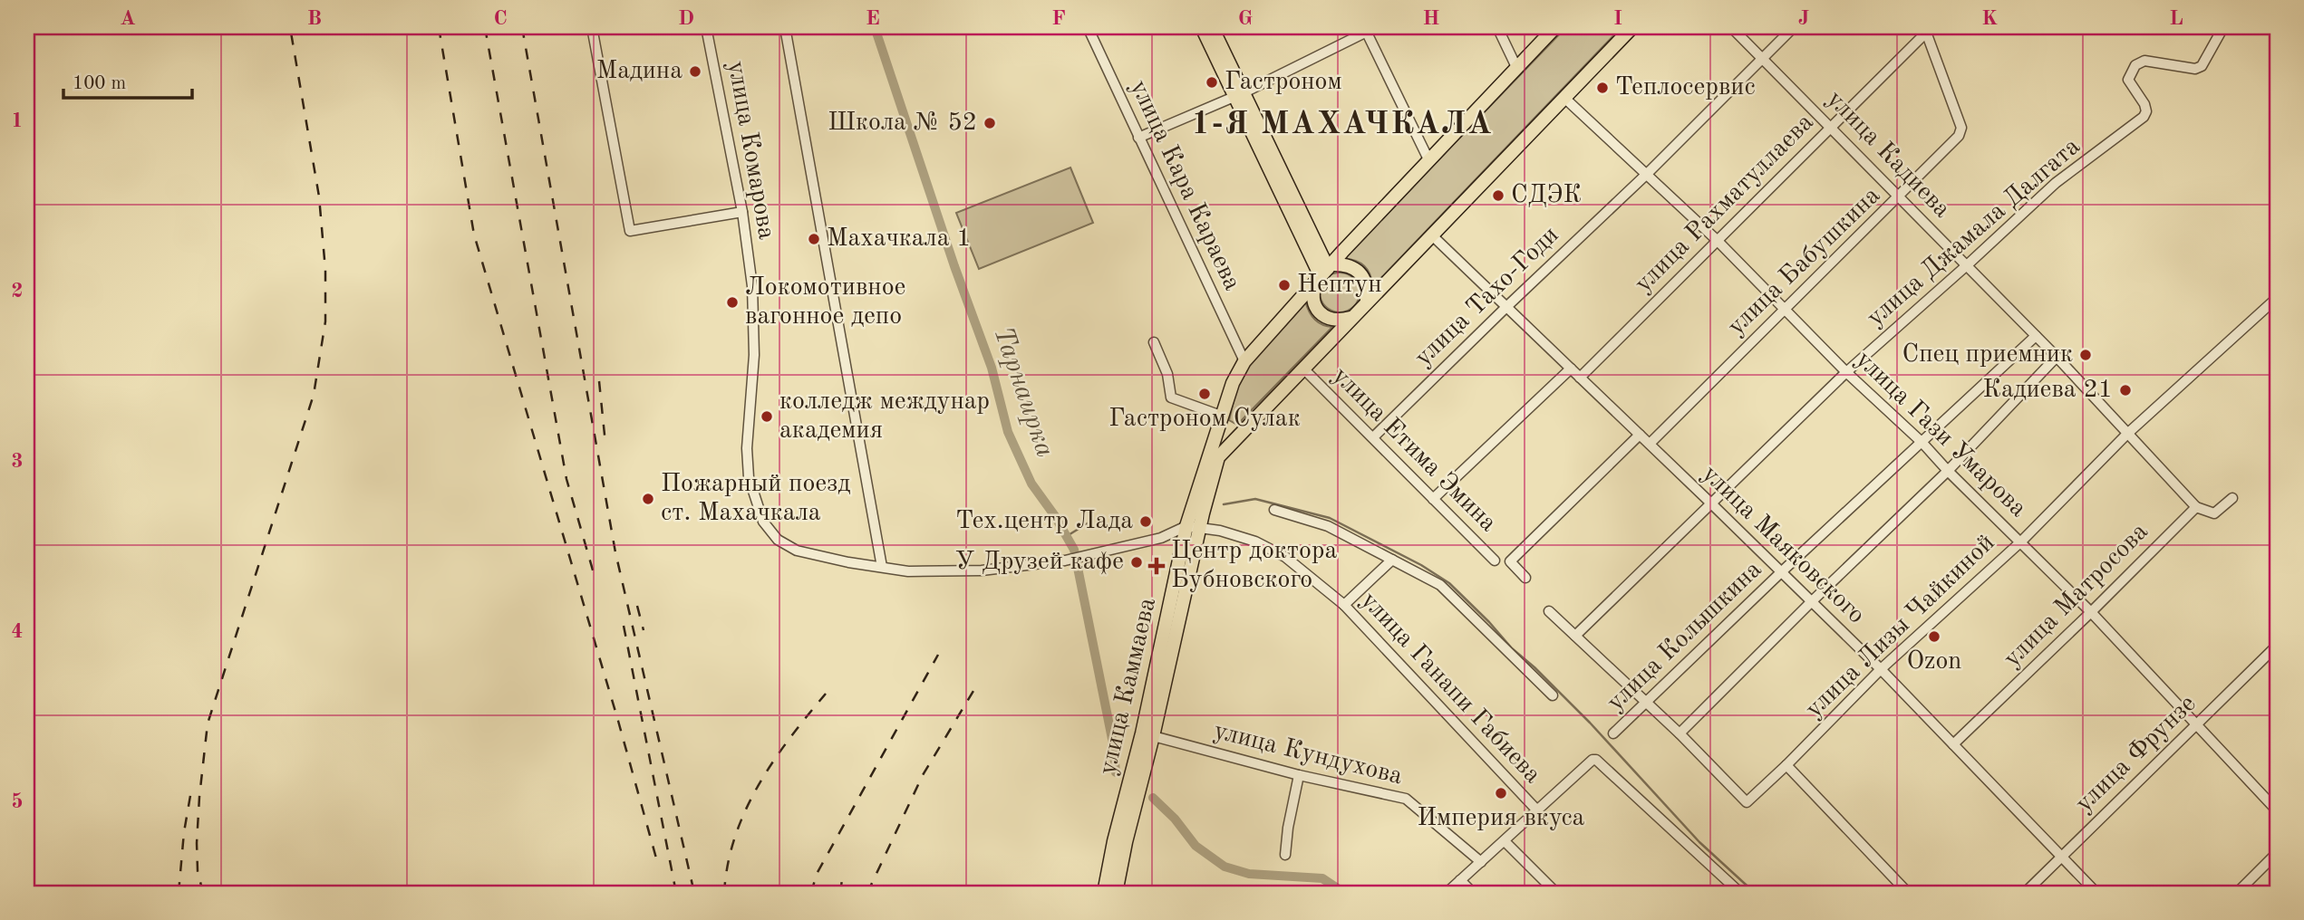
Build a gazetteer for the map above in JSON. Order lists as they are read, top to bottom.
{
  "streets": {
    "main road": ["улица Каммаева"],
    "street": [
      "улица Комарова",
      "улица Кадиева",
      "улица Кара Караева",
      "улица Рахматуллаева",
      "улица Джамала Далгата",
      "улица Бабушкина",
      "улица Тахо-Годи",
      "улица Гази Умарова",
      "улица Етима Эмина",
      "улица Маяковского",
      "улица Матросова",
      "улица Лизы Чайкиной",
      "улица Колышкина",
      "улица Ганапи Габиева",
      "улица Кундухова",
      "улица Фрунзе"
    ]
  },
  "crossings": [
    ["улица Кадиева", "улица Рахматуллаева"],
    ["улица Кадиева", "улица Джамала Далгата"],
    ["улица Кадиева", "улица Бабушкина"],
    ["улица Кадиева", "улица Тахо-Годи"],
    ["улица Кадиева", "улица Матросова"],
    ["улица Кадиева", "улица Лизы Чайкиной"],
    ["улица Кадиева", "улица Колышкина"],
    ["улица Кара Караева", "улица Каммаева"],
    ["улица Рахматуллаева", "улица Бабушкина"],
    ["улица Рахматуллаева", "улица Гази Умарова"],
    ["улица Рахматуллаева", "улица Маяковского"],
    ["улица Джамала Далгата", "улица Гази Умарова"],
    ["улица Джамала Далгата", "улица Маяковского"],
    ["улица Бабушкина", "улица Гази Умарова"],
    ["улица Бабушкина", "улица Маяковского"],
    ["улица Тахо-Годи", "улица Гази Умарова"],
    ["улица Тахо-Годи", "улица Етима Эмина"],
    ["улица Тахо-Годи", "улица Маяковского"],
    ["улица Гази Умарова", "улица Матросова"],
    ["улица Гази Умарова", "улица Лизы Чайкиной"],
    ["улица Гази Умарова", "улица Колышкина"],
    ["улица Гази Умарова", "улица Фрунзе"],
    ["улица Етима Эмина", "улица Маяковского"],
    ["улица Маяковского", "улица Матросова"],
    ["улица Маяковского", "улица Лизы Чайкиной"],
    ["улица Маяковского", "улица Колышкина"],
    ["улица Маяковского", "улица Фрунзе"],
    ["улица Каммаева", "улица Ганапи Габиева"],
    ["улица Каммаева", "улица Кундухова"]
  ],
  "districts": ["1-Я МАХАЧКАЛА"],
  "water": ["Тарнаирка"],
  "places": {
    "other": [
      "Мадина",
      "Гастроном",
      "Теплосервис",
      "Школа № 52",
      "СДЭК",
      "Махачкала 1",
      "Нептун",
      "Локомотивное вагонное депо",
      "Спец приемник",
      "Кадиева 21",
      "Гастроном Сулак",
      "колледж междунар академия",
      "Пожарный поезд ст. Махачкала",
      "Тех.центр Лада",
      "У Друзей кафе",
      "Ozon",
      "Империя вкуса"
    ],
    "health": ["Центр доктора Бубновского"]
  },
  "scale_bar": "100 m",
  "grid": {
    "columns": [
      "A",
      "B",
      "C",
      "D",
      "E",
      "F",
      "G",
      "H",
      "I",
      "J",
      "K",
      "L"
    ],
    "rows": [
      "1",
      "2",
      "3",
      "4",
      "5"
    ]
  }
}
